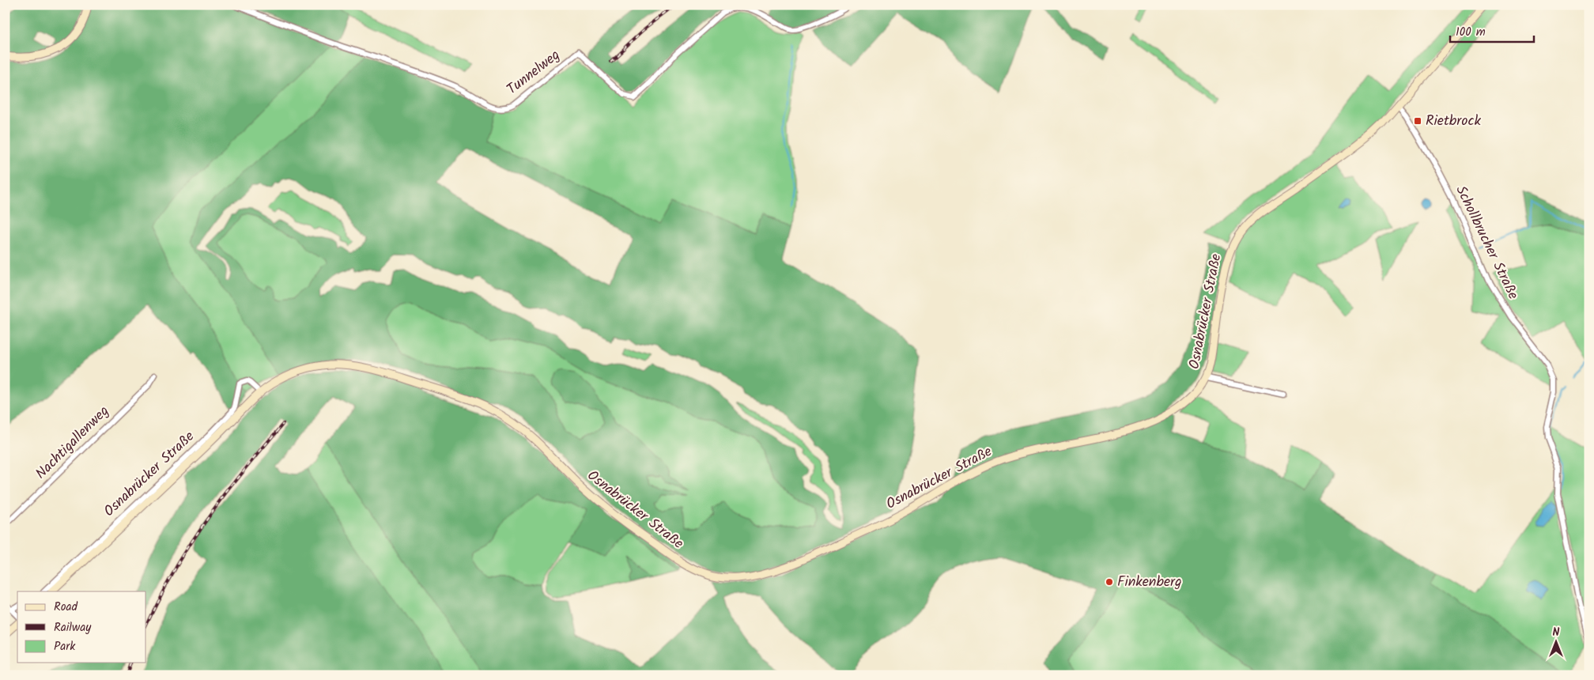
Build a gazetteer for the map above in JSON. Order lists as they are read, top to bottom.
{
  "streets": {
    "main road": ["Osnabrücker Straße"],
    "street": ["Tunnelweg", "Schollbrucher Straße", "Nachtigallenweg"]
  },
  "crossings": [
    ["Schollbrucher Straße", "Osnabrücker Straße"]
  ],
  "places": {
    "transit": ["Rietbrock"],
    "other": ["Finkenberg"]
  },
  "legend": ["Road", "Railway", "Park"],
  "scale_bar": "100 m",
  "north": "top"
}
